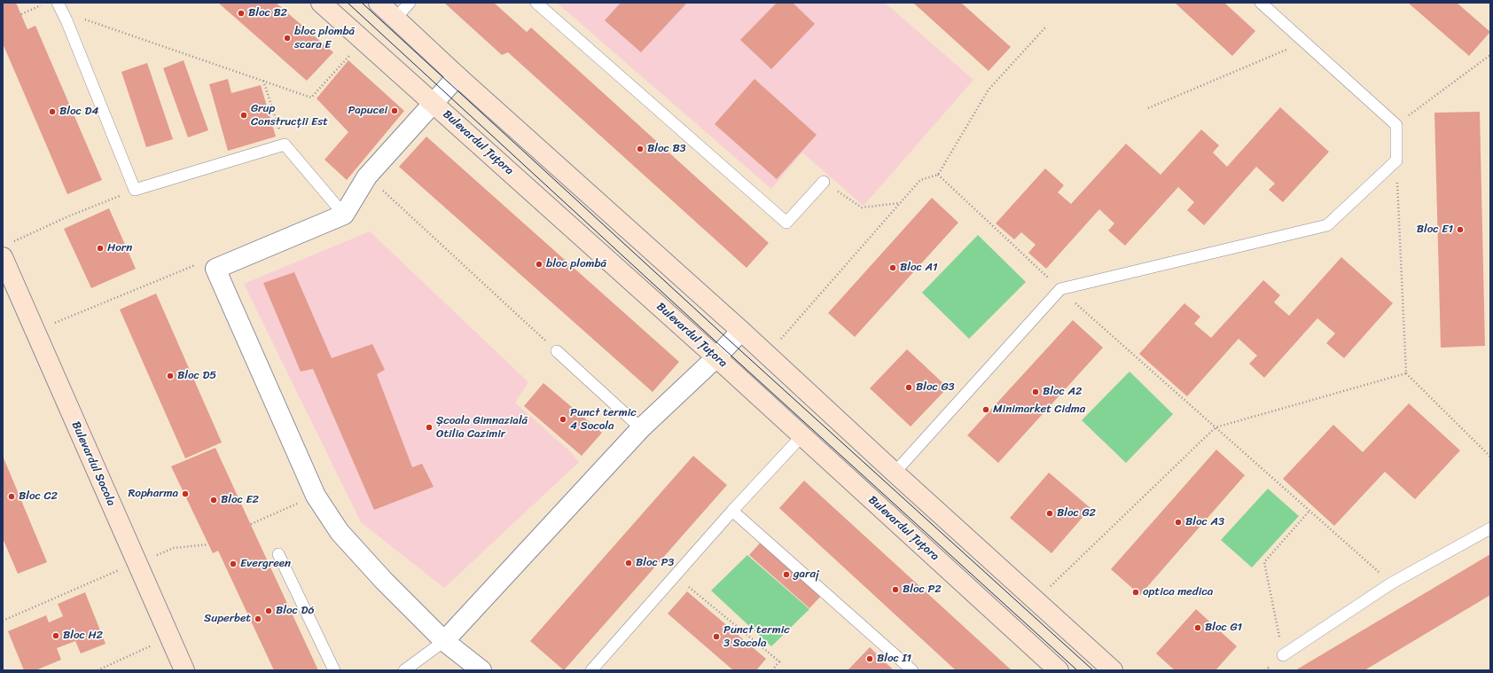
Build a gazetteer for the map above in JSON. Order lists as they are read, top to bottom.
{
  "streets": {
    "main road": ["Bulevardul Țuțora", "Bulevardul Socola"]
  },
  "places": [
    "Bloc B2",
    "bloc plombă scara E",
    "Papucei",
    "Bloc D4",
    "Grup Construcții Est",
    "Bloc B3",
    "Bloc E1",
    "Horn",
    "bloc plombă",
    "Bloc A1",
    "Bloc D5",
    "Bloc G3",
    "Bloc A2",
    "Minimarket Cidma",
    "Punct termic 4 Socola",
    "Școala Gimnazială Otilia Cazimir",
    "Ropharma",
    "Bloc C2",
    "Bloc E2",
    "Bloc G2",
    "Bloc A3",
    "Bloc P3",
    "Evergreen",
    "garaj",
    "Bloc P2",
    "optica medica",
    "Bloc D6",
    "Superbet",
    "Bloc G1",
    "Bloc H2",
    "Punct termic 3 Socola",
    "Bloc I1"
  ]
}
